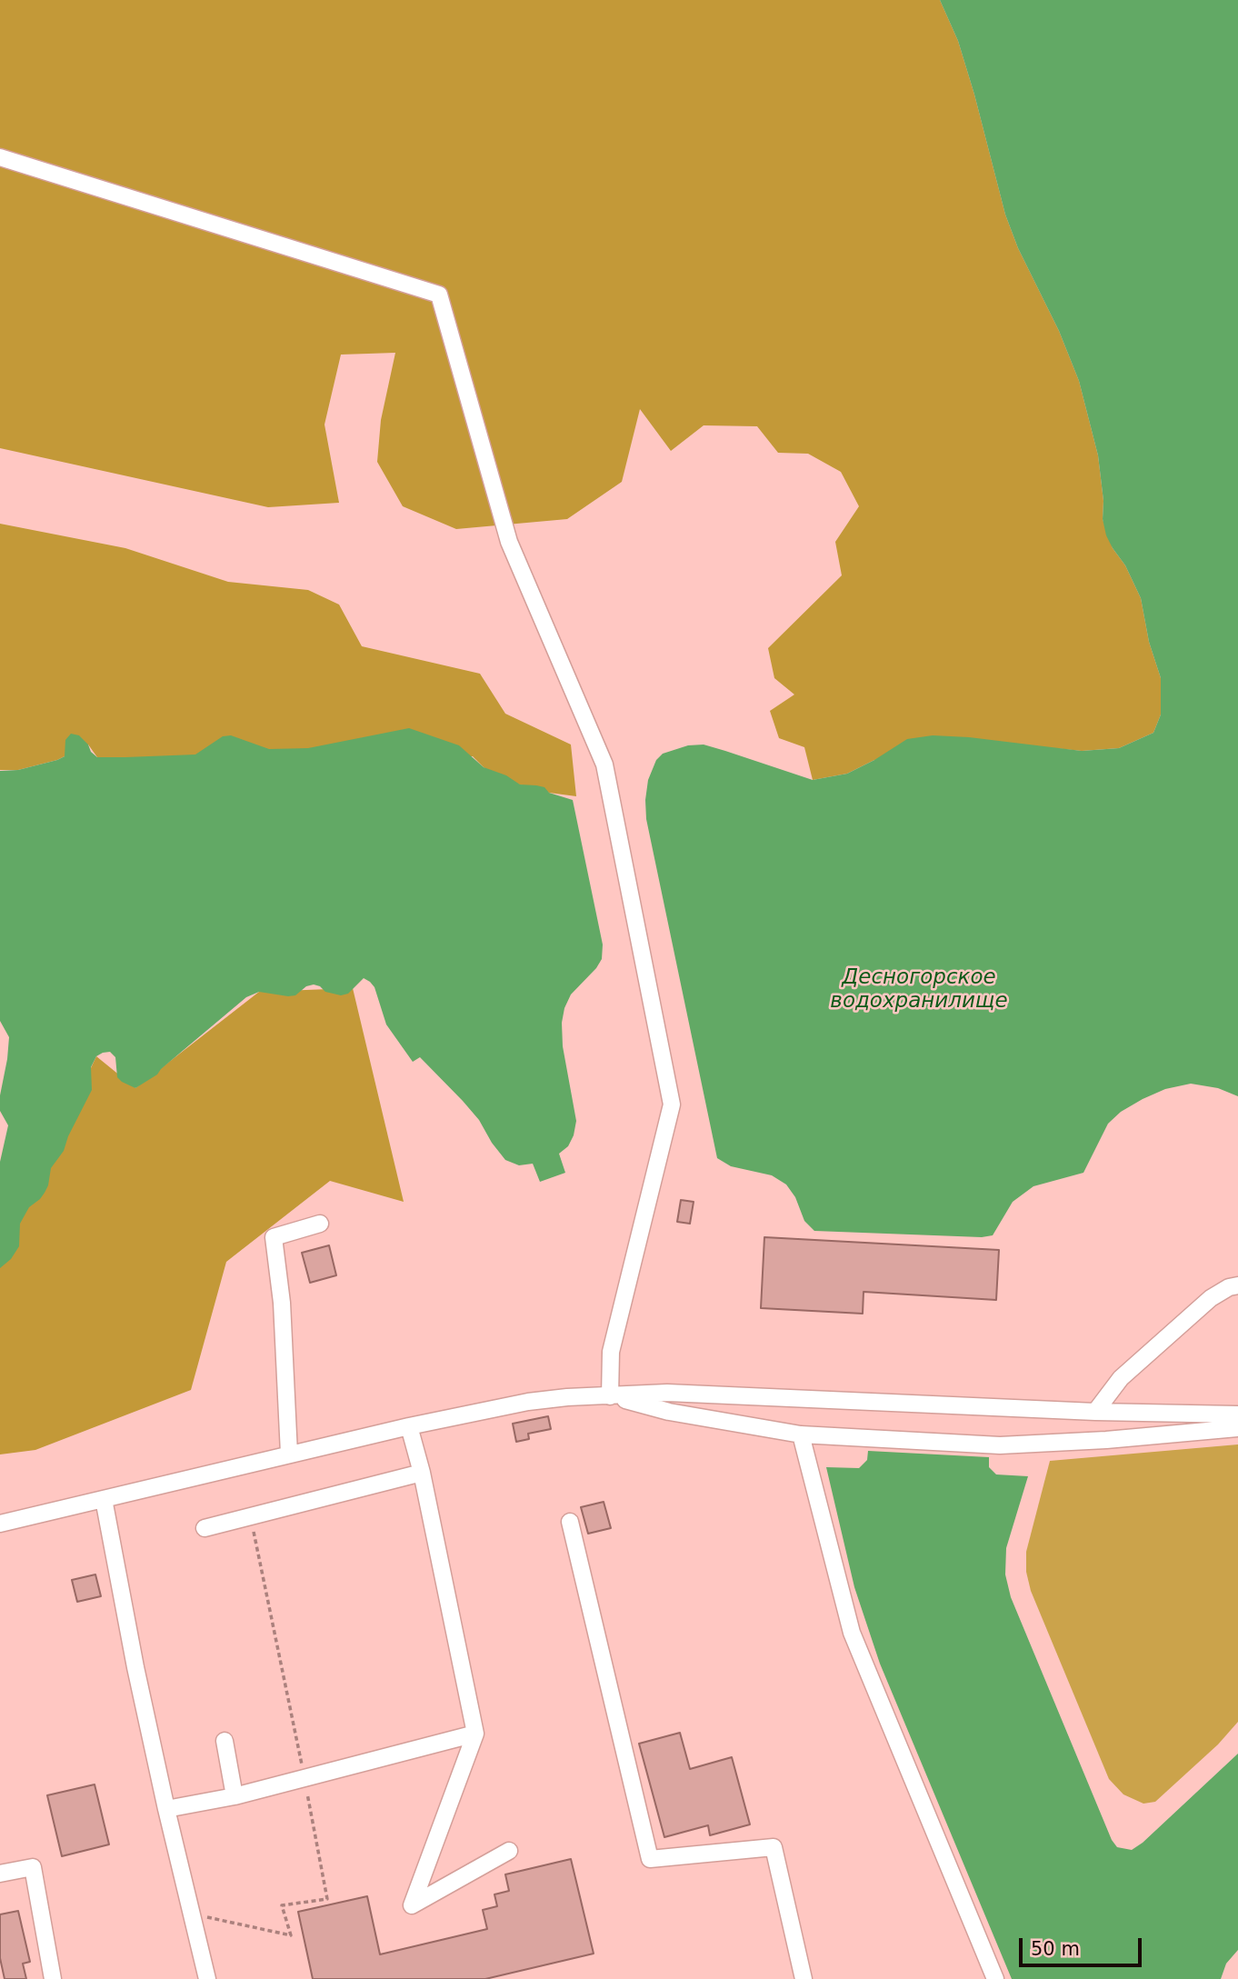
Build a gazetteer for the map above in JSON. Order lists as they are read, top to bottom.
{
  "water": ["Десногорское водохранилище"],
  "scale_bar": "50 m"
}
